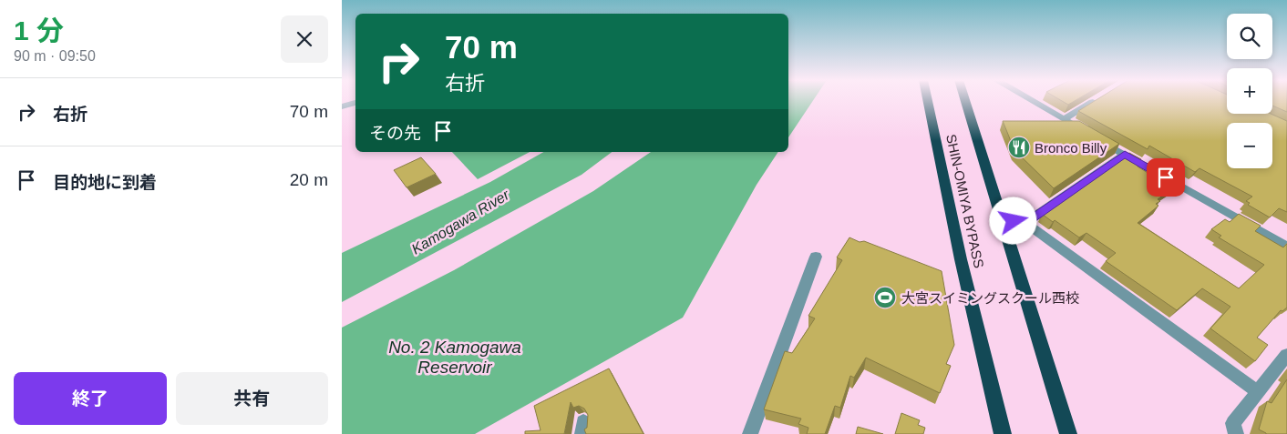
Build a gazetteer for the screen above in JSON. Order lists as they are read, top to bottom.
{
  "streets": {
    "highway": ["SHIN-OMIYA BYPASS"]
  },
  "water": ["Kamogawa River", "No. 2 Kamogawa Reservoir"],
  "places": {
    "restaurant": ["Bronco Billy"],
    "sports": ["大宮スイミングスクール西校"]
  },
  "page": {
    "heading": ["1 分", "90 m · 09:50"],
    "map_buttons": ["+", "−"],
    "turn": ["70 m", "右折"],
    "list": [
      {
        "name": "右折",
        "value": "70 m"
      },
      {
        "name": "目的地に到着",
        "value": "20 m"
      }
    ],
    "then": "その先",
    "buttons": ["終了", "共有"]
  }
}
